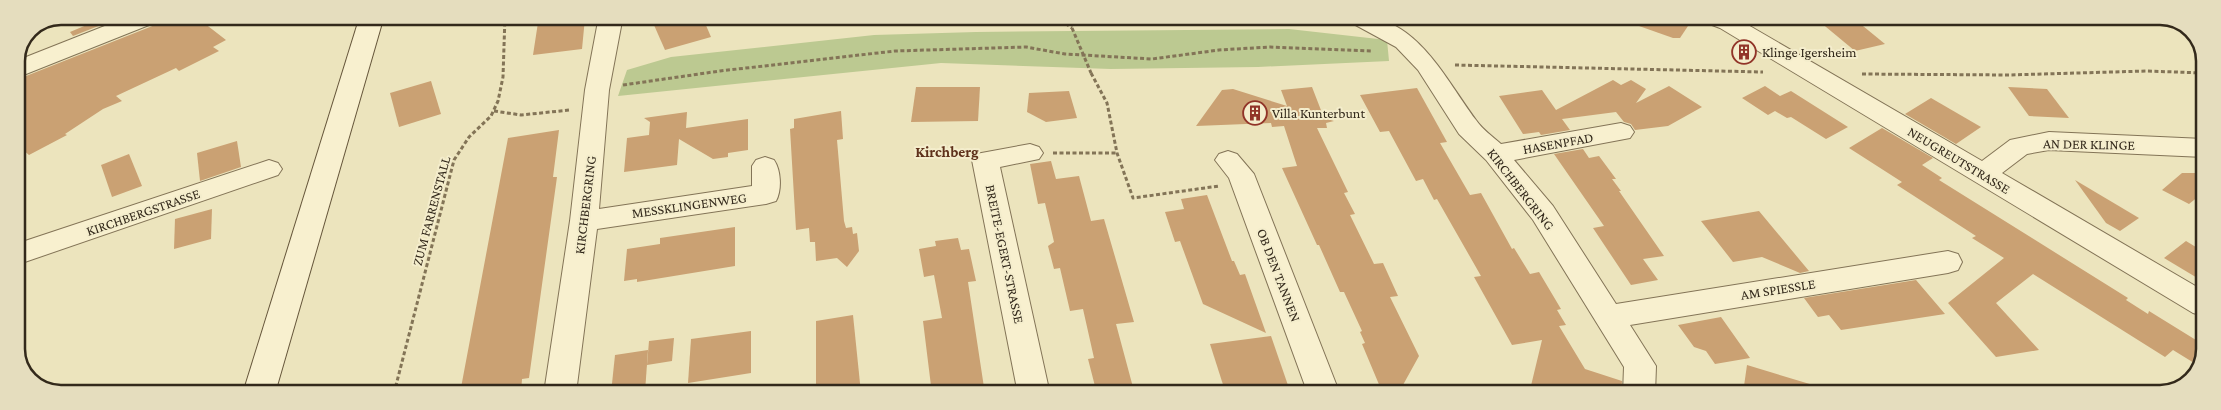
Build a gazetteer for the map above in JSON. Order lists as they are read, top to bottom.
{
  "streets": {
    "street": [
      "HASENPFAD",
      "AN DER KLINGE",
      "NEUGREUTSTRASSE",
      "KIRCHBERGRING",
      "MESSKLINGENWEG",
      "KIRCHBERGSTRASSE",
      "BREITE-EGERT-STRASSE",
      "OB DEN TANNEN",
      "AM SPIESSLE"
    ],
    "path": ["ZUM FARRENSTALL"]
  },
  "crossings": [
    ["HASENPFAD", "KIRCHBERGRING"],
    ["AN DER KLINGE", "NEUGREUTSTRASSE"],
    ["KIRCHBERGRING", "MESSKLINGENWEG"],
    ["KIRCHBERGRING", "AM SPIESSLE"]
  ],
  "districts": ["Kirchberg"],
  "places": {
    "building": ["Klinge Igersheim", "Villa Kunterbunt"]
  }
}
